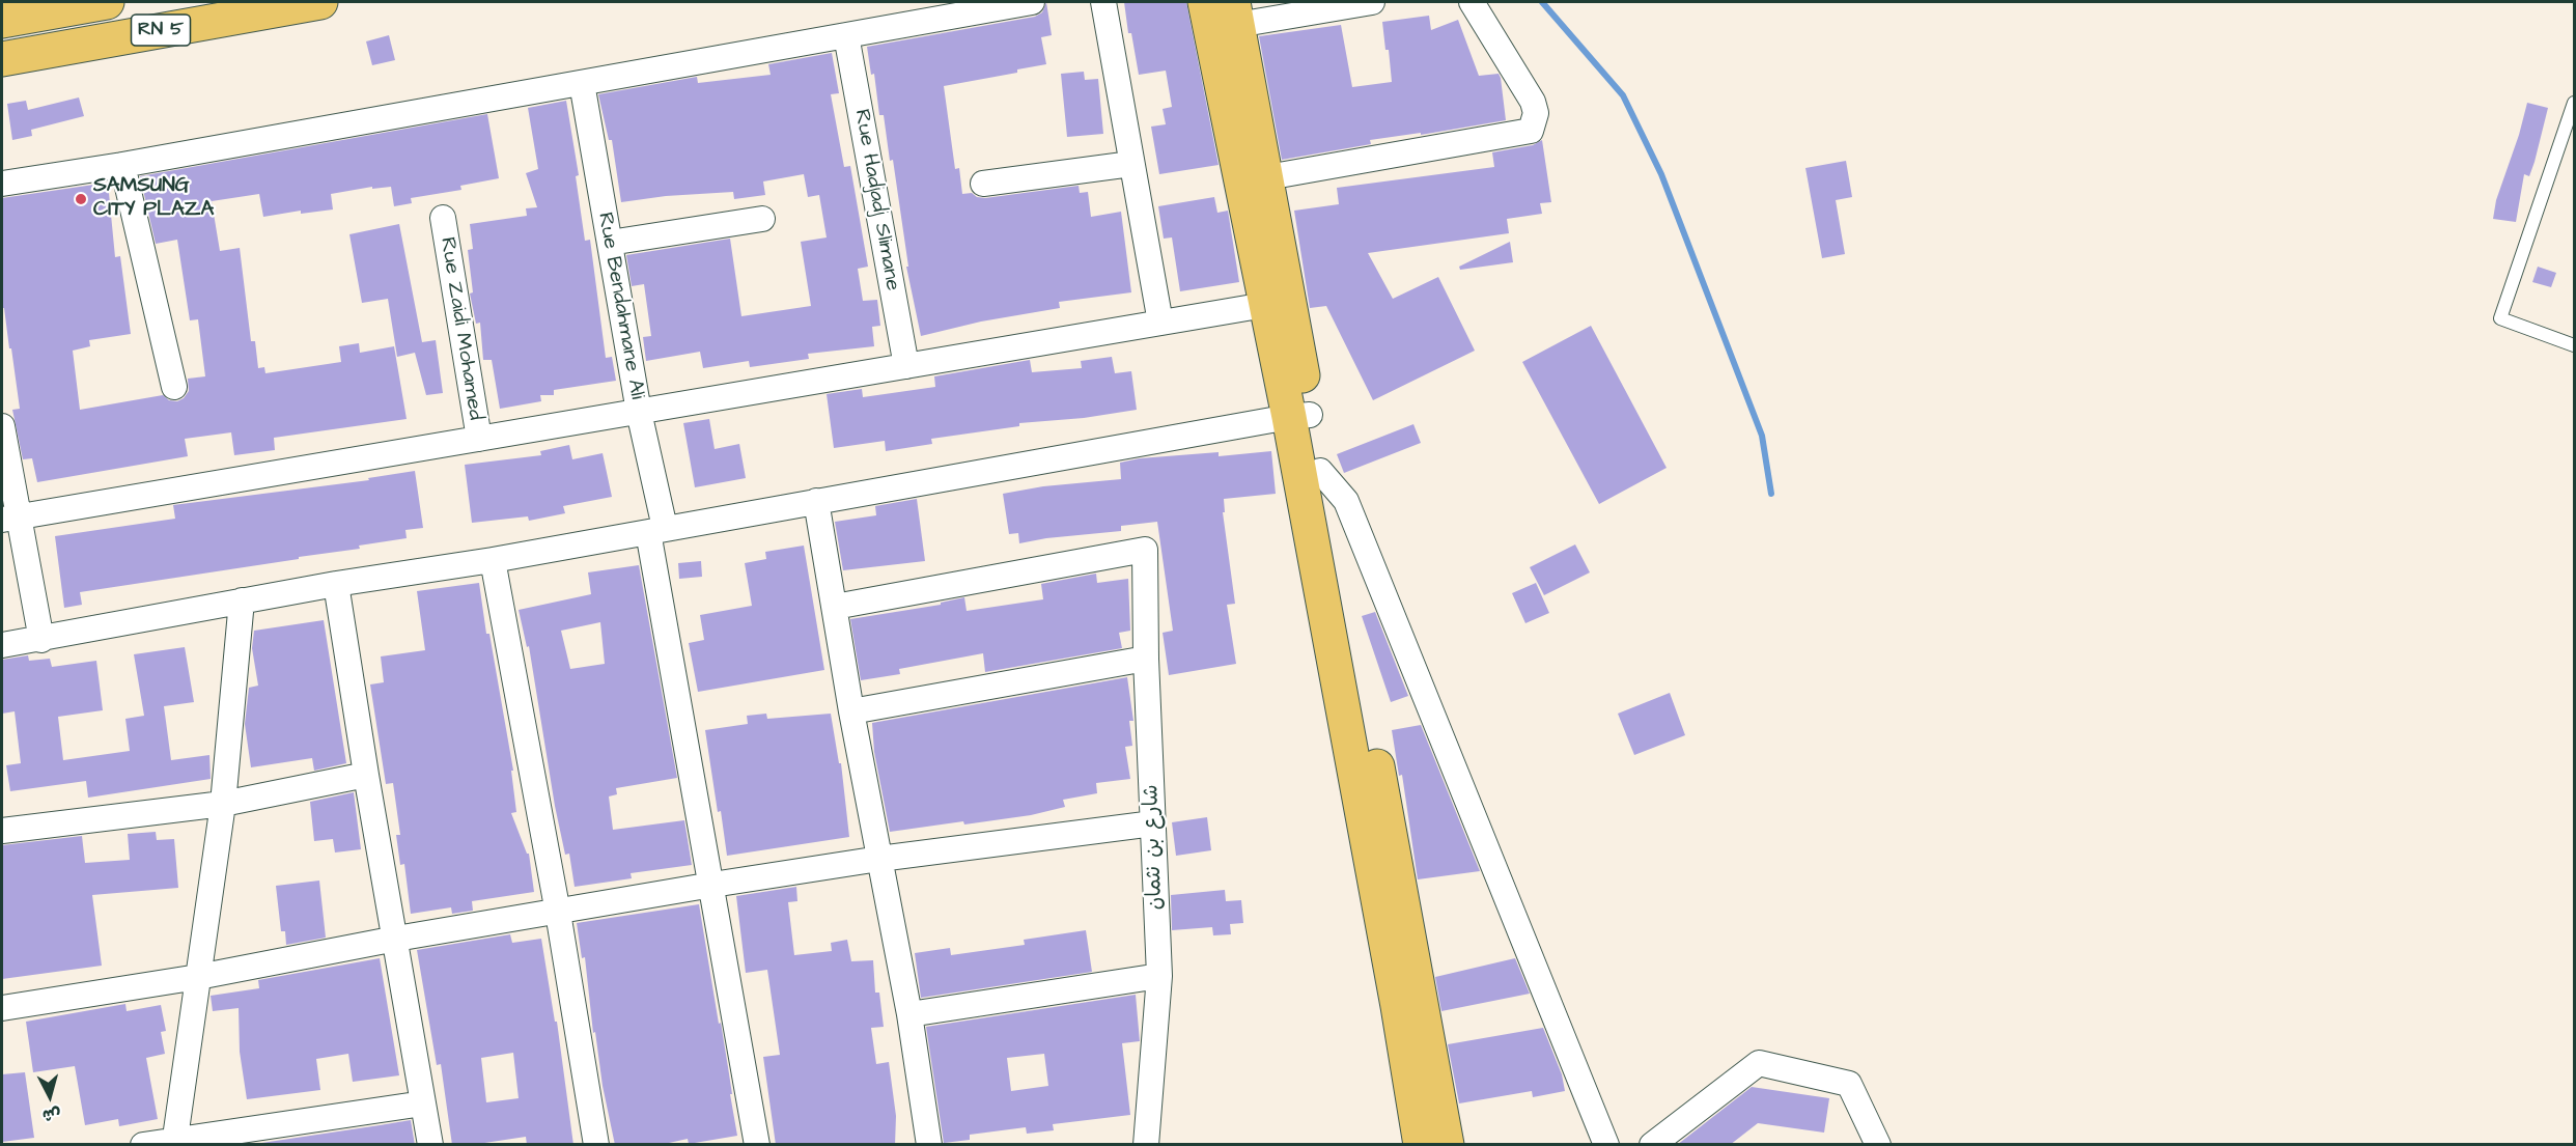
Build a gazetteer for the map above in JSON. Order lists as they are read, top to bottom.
{
  "streets": {
    "main road": ["RN 5"],
    "street": [
      "Rue Hadjadj Slimane",
      "Rue Bendahmane Ali",
      "Rue Zaidi Mohamed",
      "شارع بن نثمان"
    ]
  },
  "places": ["SAMSUNG CITY PLAZA"],
  "north": "bottom"
}
